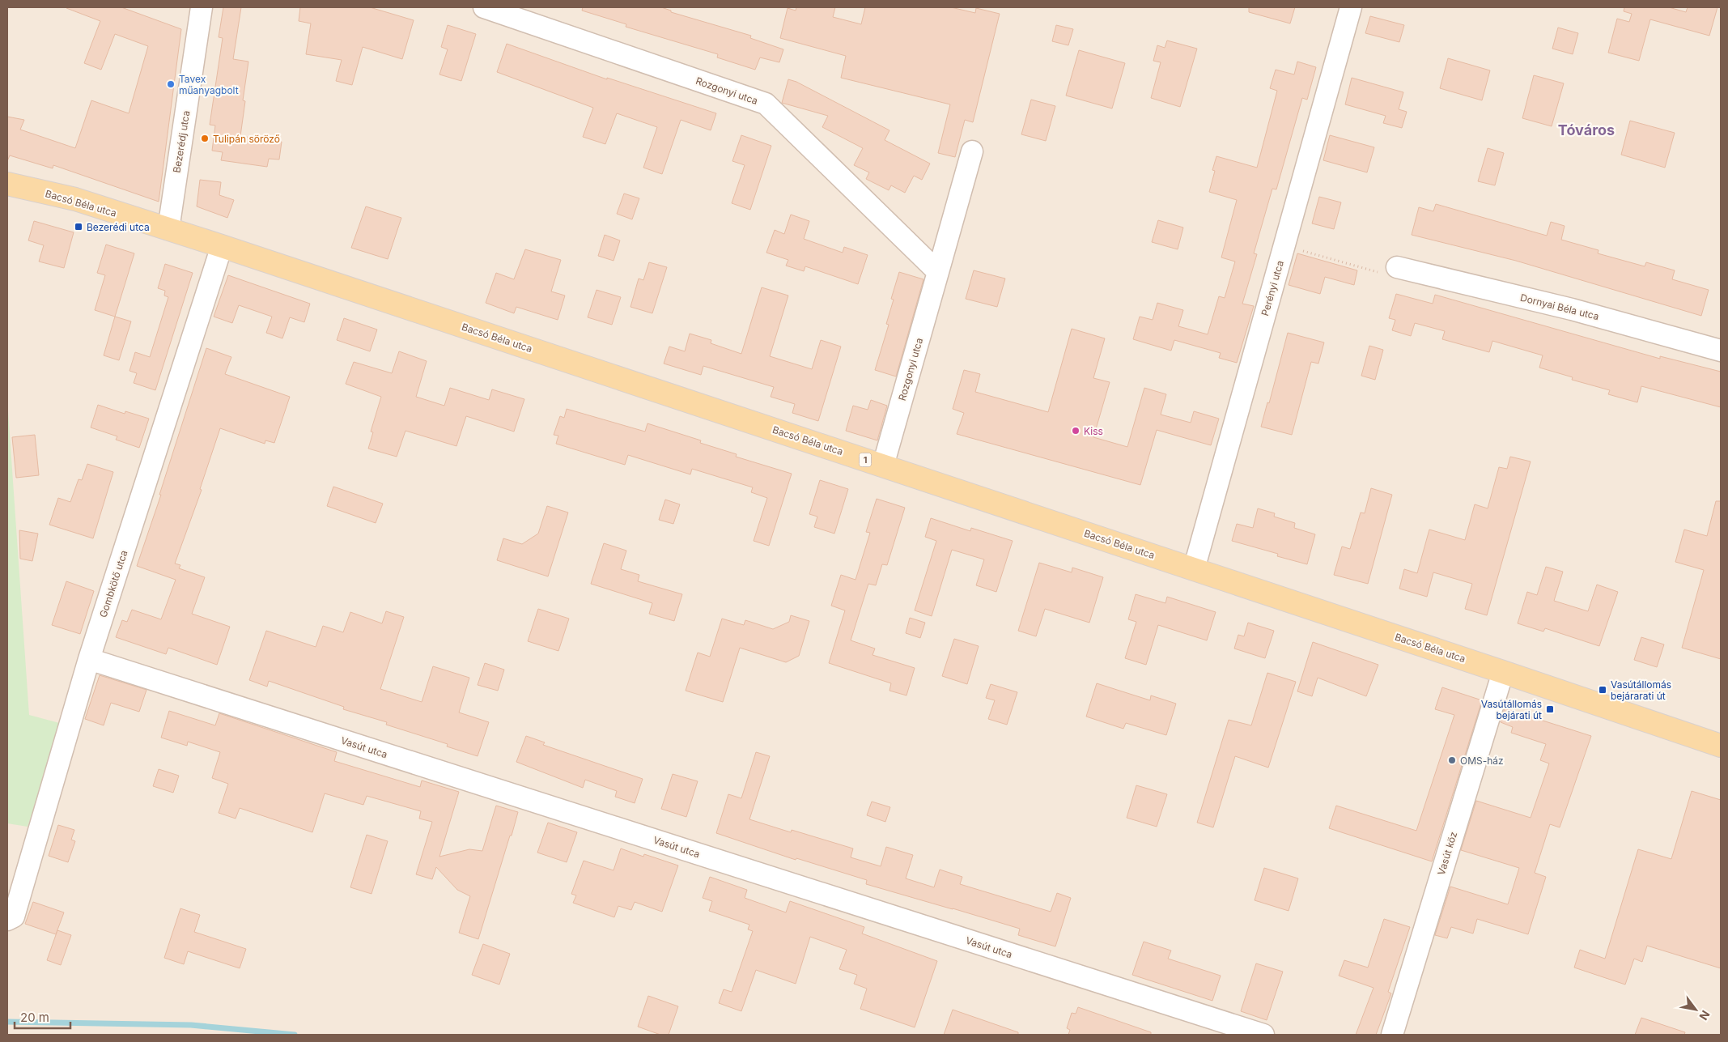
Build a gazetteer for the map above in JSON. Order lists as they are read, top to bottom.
{
  "streets": {
    "main road": ["Bacsó Béla utca", "1"],
    "street": [
      "Rozgonyi utca",
      "Bezerédj utca",
      "Perényi utca",
      "Dornyai Béla utca",
      "Gombkötő utca",
      "Vasút utca",
      "Vasút köz"
    ]
  },
  "crossings": [
    ["Rozgonyi utca", "Bacsó Béla utca"],
    ["Bezerédj utca", "Bacsó Béla utca"],
    ["Bacsó Béla utca", "Perényi utca"],
    ["Bacsó Béla utca", "Gombkötő utca"],
    ["Bacsó Béla utca", "Vasút köz"],
    ["Gombkötő utca", "Vasút utca"]
  ],
  "districts": ["Tóváros"],
  "places": {
    "other": [
      "Tavex műanyagbolt",
      "Tulipán söröző",
      "Kiss",
      "OMS-ház"
    ],
    "transit": ["Bezerédi utca", "Vasútállomás bejárarati út", "Vasútállomás bejárati út"]
  },
  "scale_bar": "20 m",
  "north": "bottom right"
}
